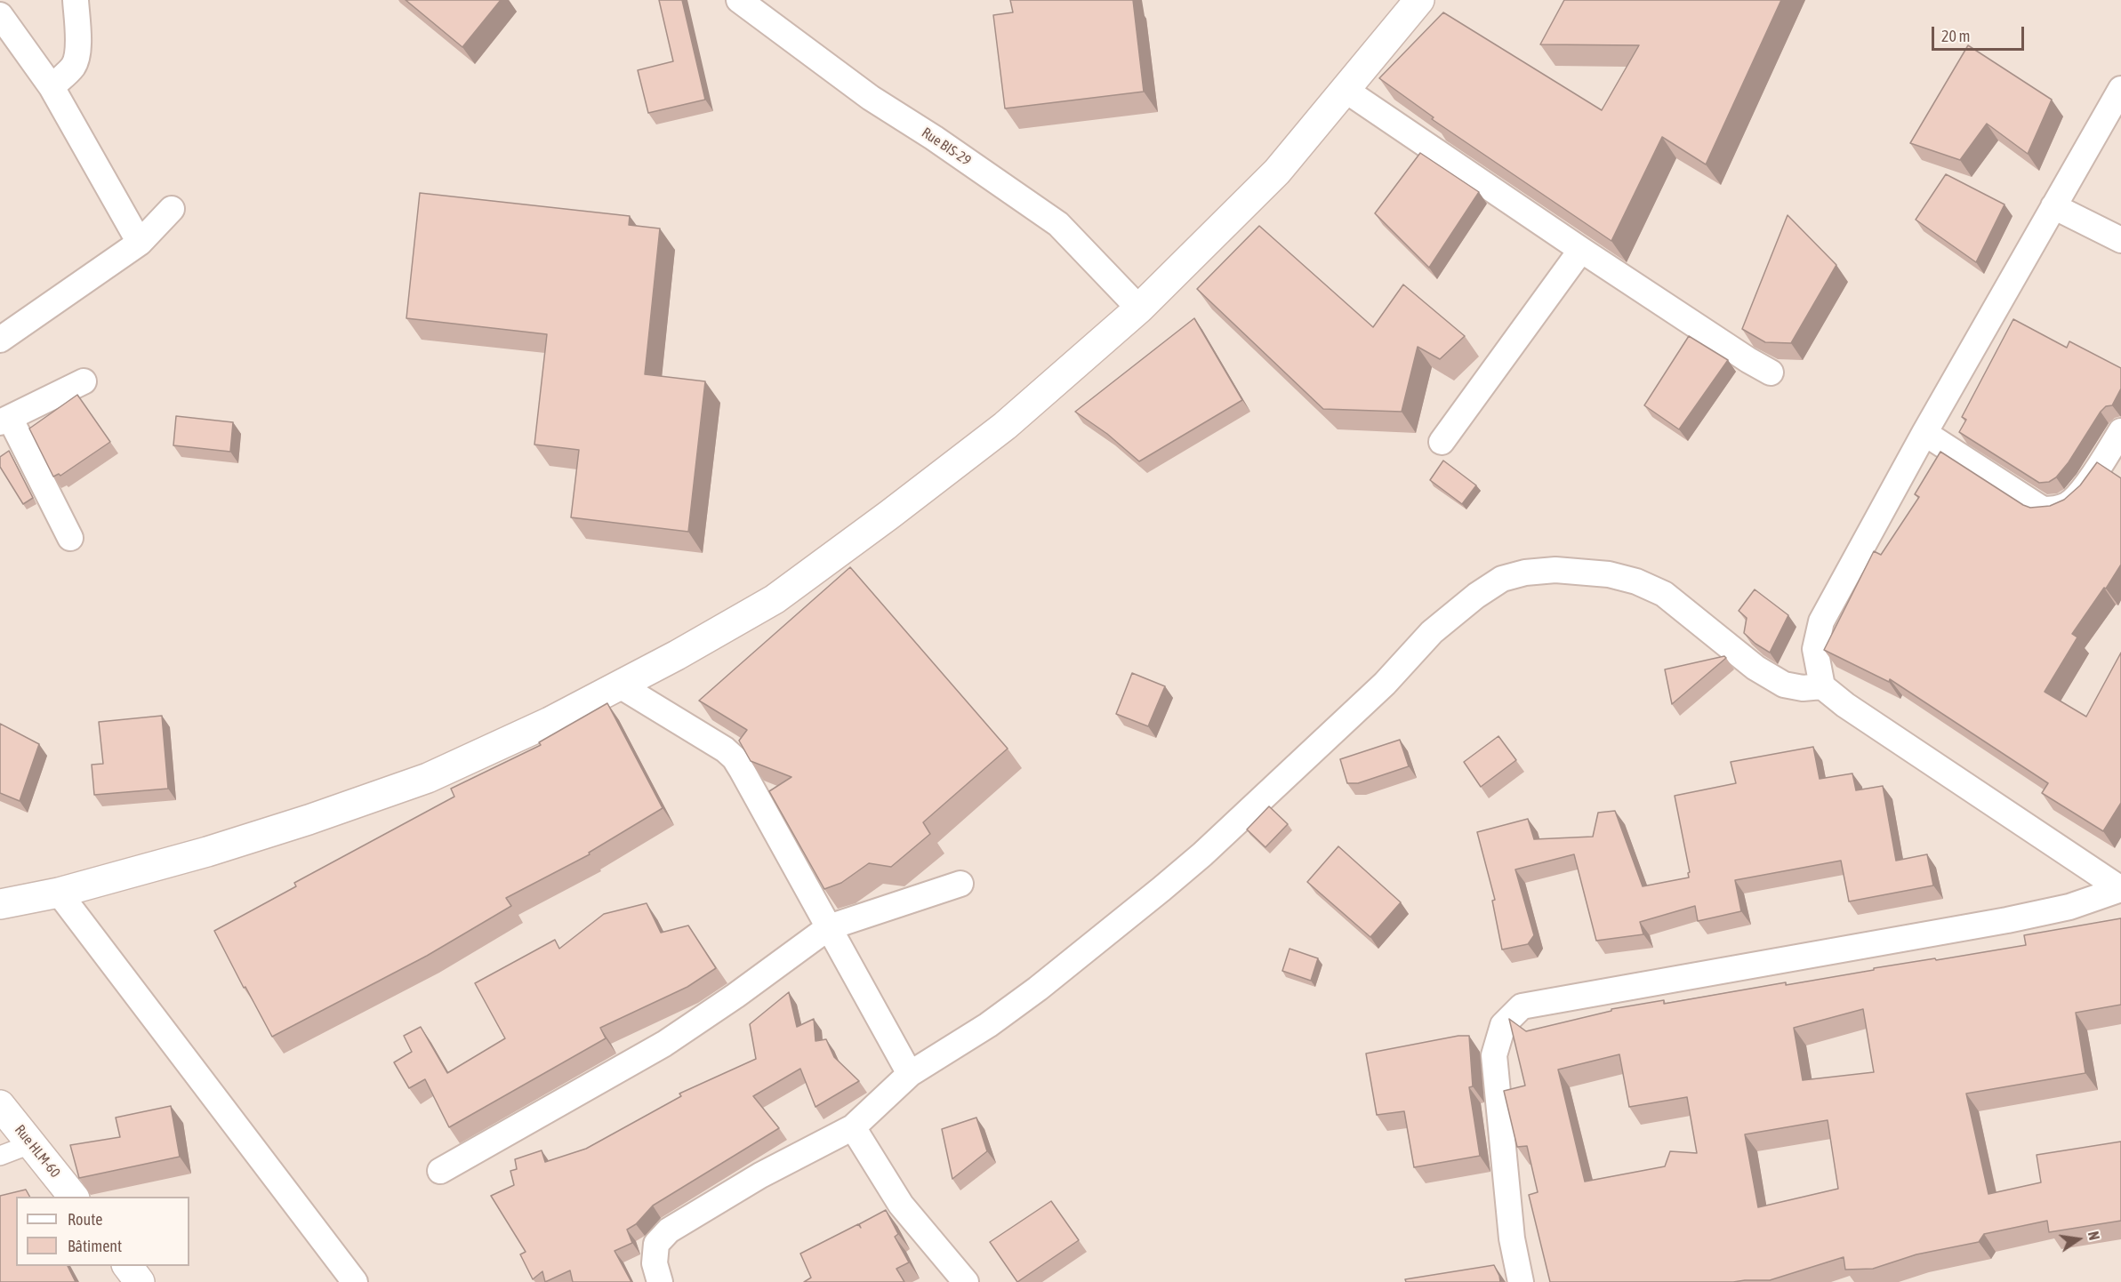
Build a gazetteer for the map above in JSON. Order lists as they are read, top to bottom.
{
  "streets": {
    "street": ["Rue BIS-29", "Rue HLM-60"]
  },
  "legend": ["Route", "Bâtiment"],
  "scale_bar": "20 m",
  "north": "right"
}
